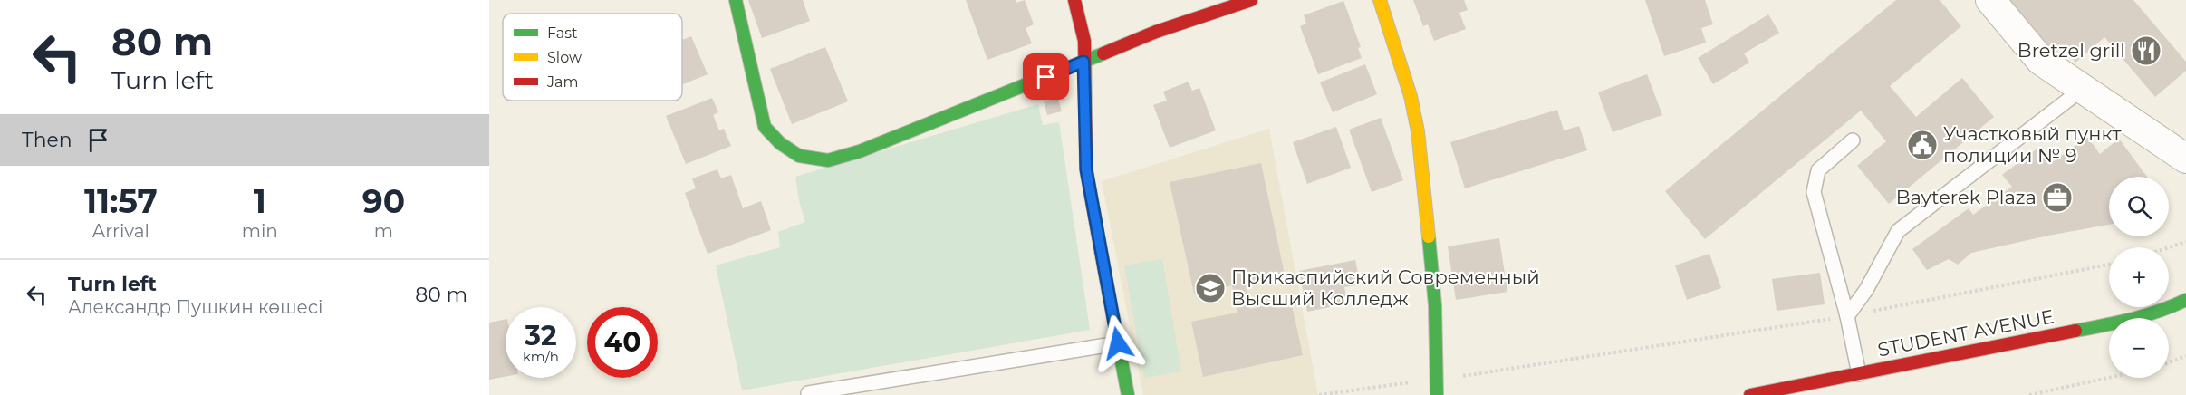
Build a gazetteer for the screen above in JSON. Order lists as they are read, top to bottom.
{
  "streets": {
    "street": ["STUDENT AVENUE"]
  },
  "places": {
    "restaurant": ["Bretzel grill"],
    "public building": ["Участковый пункт полиции № 9"],
    "office": ["Bayterek Plaza"],
    "school or university": ["Прикаспийский Современный Высший Колледж"]
  },
  "legend": ["Fast", "Slow", "Jam"],
  "page": {
    "turn": ["80 m", "Turn left"],
    "then": "Then",
    "eta": [
      "11:57",
      "Arrival",
      "1",
      "min",
      "90",
      "m"
    ],
    "map_buttons": ["+", "−"],
    "list": [
      {
        "name": "Turn left",
        "note": "Александр Пушкин көшесі",
        "value": "80 m"
      }
    ],
    "speed": "32 km/h",
    "limit": "40"
  }
}
